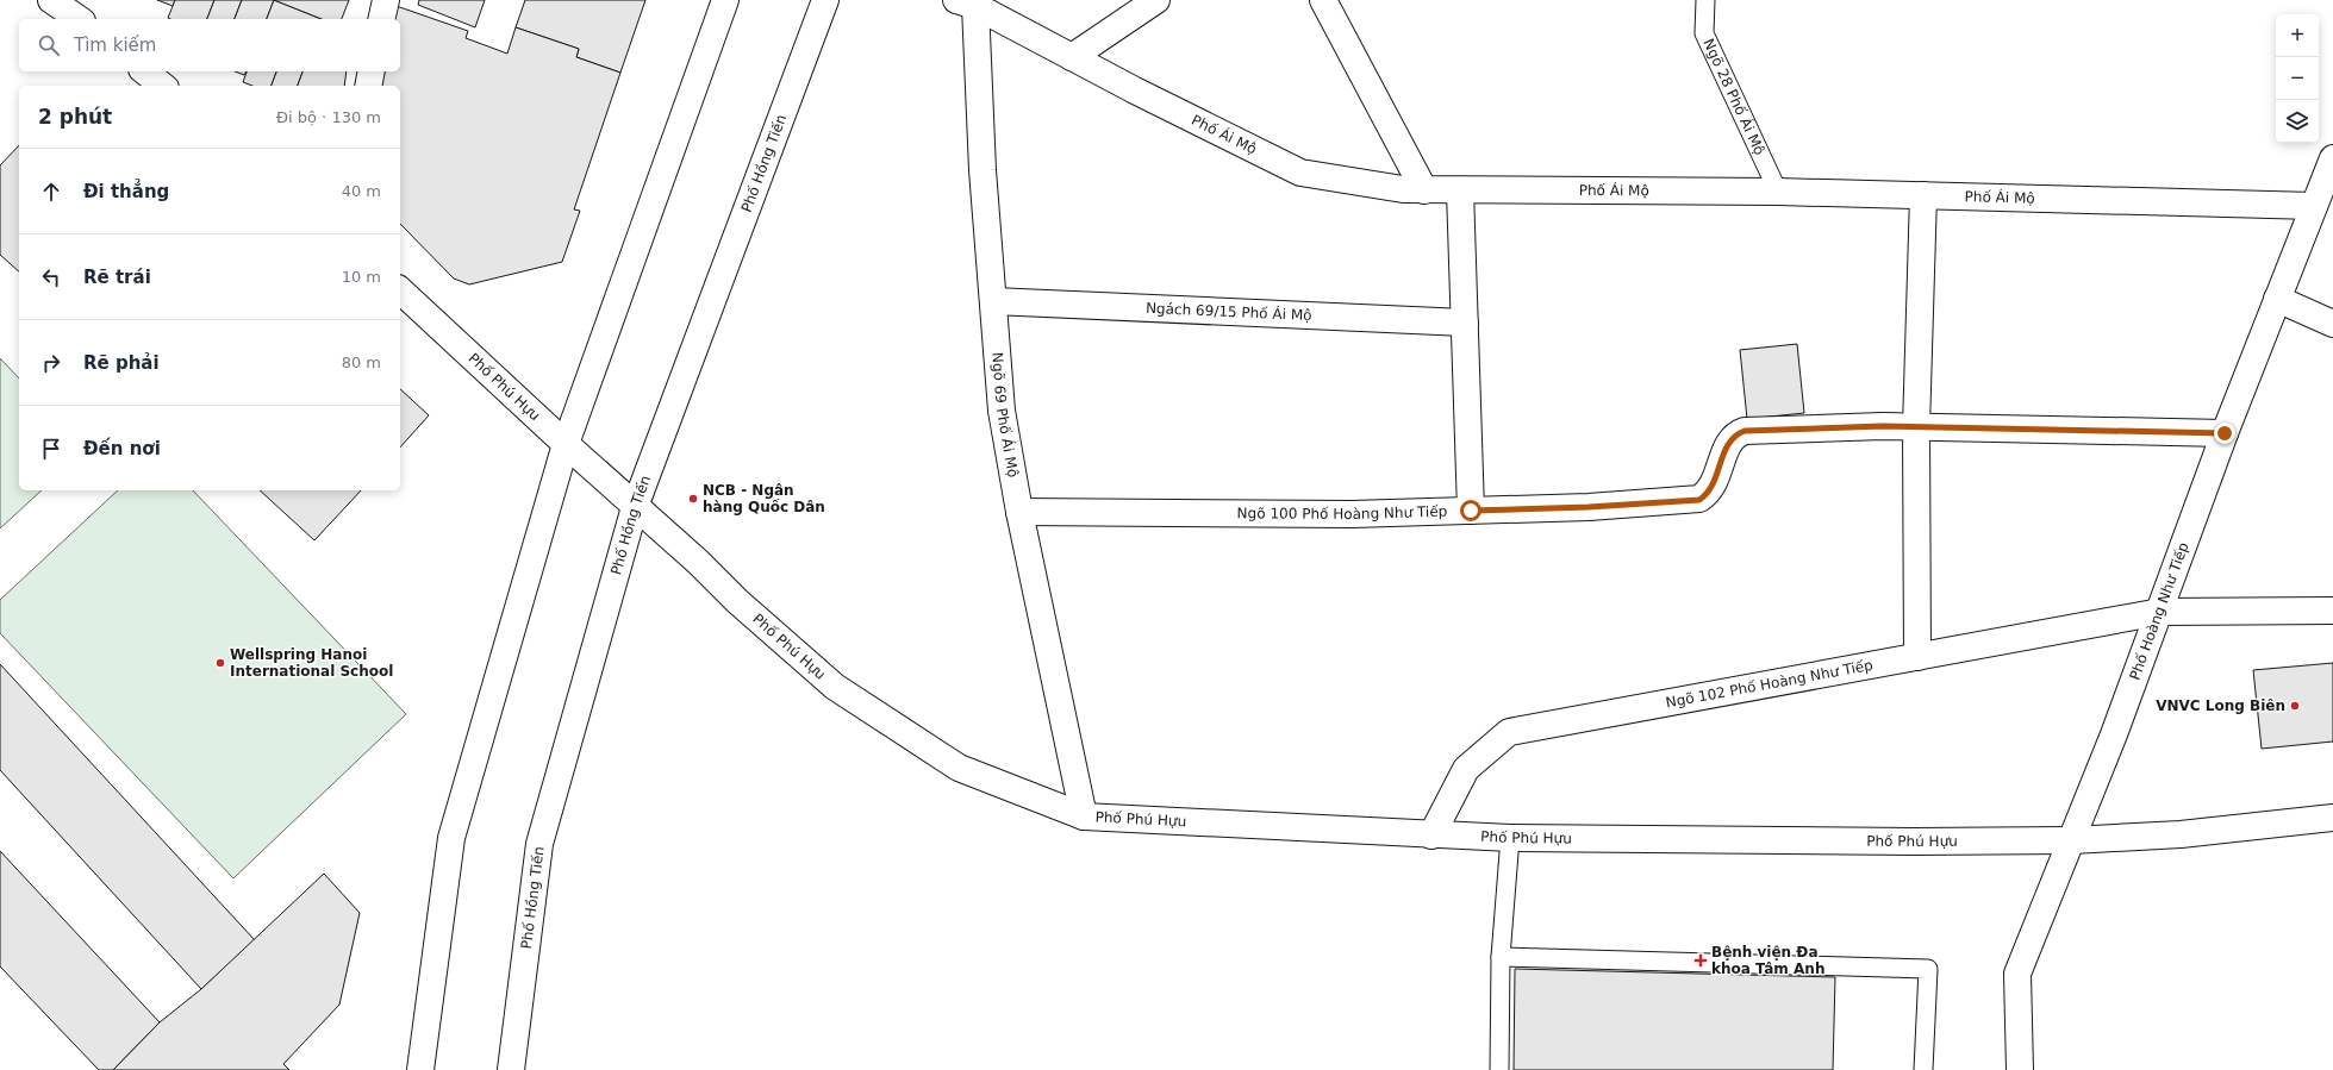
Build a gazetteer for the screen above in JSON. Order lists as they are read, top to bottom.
{
  "streets": {
    "street": [
      "Phố Ái Mộ",
      "Phố Hồng Tiến",
      "Ngách 69/15 Phố Ái Mộ",
      "Phố Phú Hựu",
      "Ngõ 69 Phố Ái Mộ",
      "Ngõ 100 Phố Hoàng Như Tiếp",
      "Phố Hoàng Như Tiếp",
      "Ngõ 102 Phố Hoàng Như Tiếp"
    ],
    "lane": ["Ngõ 28 Phố Ái Mộ"]
  },
  "crossings": [
    ["Ngõ 28 Phố Ái Mộ", "Phố Ái Mộ"],
    ["Phố Ái Mộ", "Ngõ 69 Phố Ái Mộ"],
    ["Phố Ái Mộ", "Phố Hoàng Như Tiếp"],
    ["Phố Hồng Tiến", "Phố Phú Hựu"],
    ["Ngách 69/15 Phố Ái Mộ", "Ngõ 69 Phố Ái Mộ"],
    ["Phố Phú Hựu", "Ngõ 69 Phố Ái Mộ"],
    ["Phố Phú Hựu", "Phố Hoàng Như Tiếp"],
    ["Phố Phú Hựu", "Ngõ 102 Phố Hoàng Như Tiếp"],
    ["Ngõ 69 Phố Ái Mộ", "Ngõ 100 Phố Hoàng Như Tiếp"],
    ["Ngõ 100 Phố Hoàng Như Tiếp", "Phố Hoàng Như Tiếp"],
    ["Phố Hoàng Như Tiếp", "Ngõ 102 Phố Hoàng Như Tiếp"]
  ],
  "places": {
    "other": ["NCB - Ngân hàng Quốc Dân", "Wellspring Hanoi International School", "VNVC Long Biên"],
    "health": ["Bệnh viện Đa khoa Tâm Anh"]
  },
  "page": {
    "map_buttons": ["+", "−"],
    "search": "Tìm kiếm",
    "heading": ["2 phút", "Đi bộ · 130 m"],
    "list": [
      ["Đi thẳng", "40 m"],
      ["Rẽ trái", "10 m"],
      ["Rẽ phải", "80 m"],
      "Đến nơi"
    ]
  }
}
